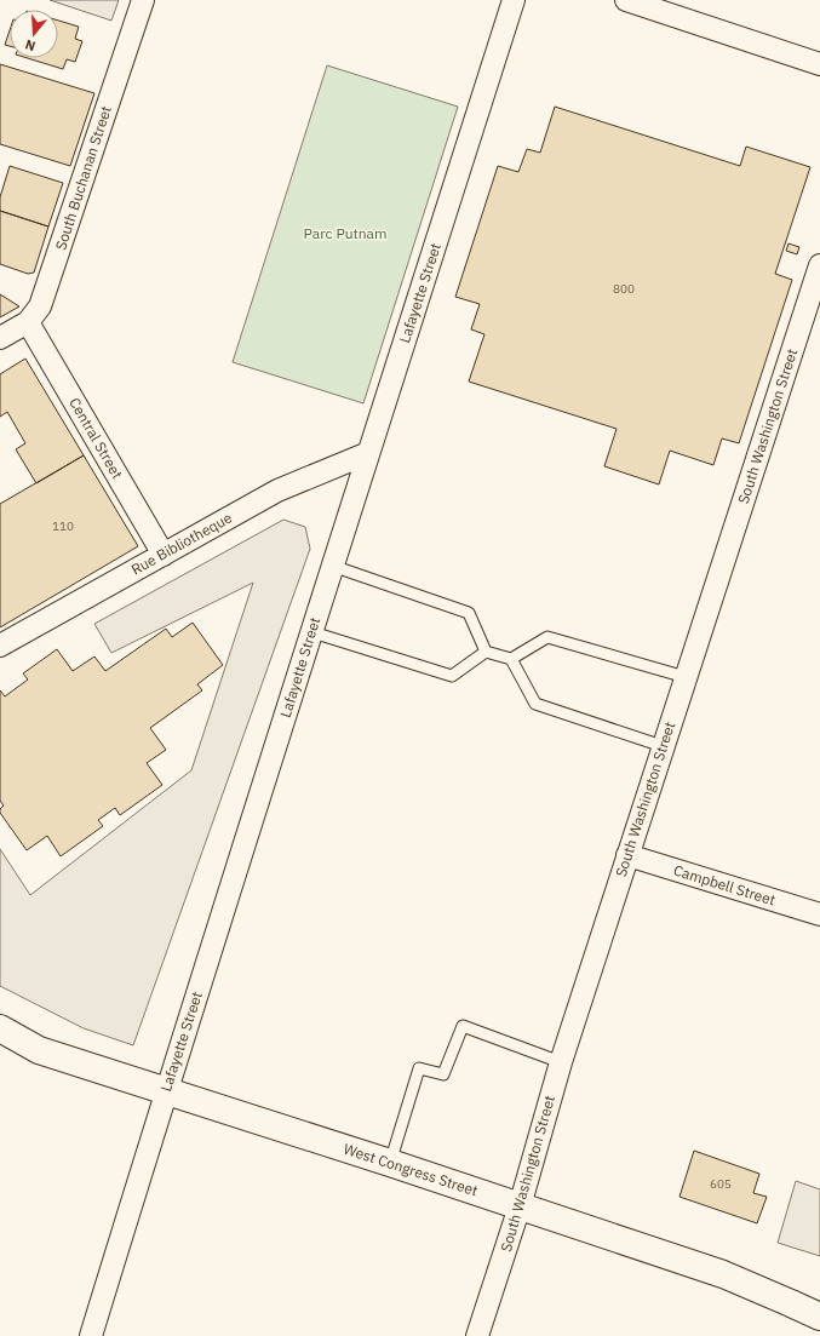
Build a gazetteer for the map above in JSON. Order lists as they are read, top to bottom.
{
  "streets": {
    "street": [
      "South Buchanan Street",
      "Lafayette Street",
      "South Washington Street",
      "Central Street",
      "Rue Bibliotheque",
      "Campbell Street",
      "West Congress Street"
    ]
  },
  "crossings": [
    ["South Buchanan Street", "Central Street"],
    ["Lafayette Street", "Rue Bibliotheque"],
    ["Lafayette Street", "West Congress Street"],
    ["South Washington Street", "Campbell Street"],
    ["South Washington Street", "West Congress Street"],
    ["Central Street", "Rue Bibliotheque"]
  ],
  "parks": ["Parc Putnam"],
  "house_numbers": ["800", "110", "605"],
  "north": "bottom"
}
